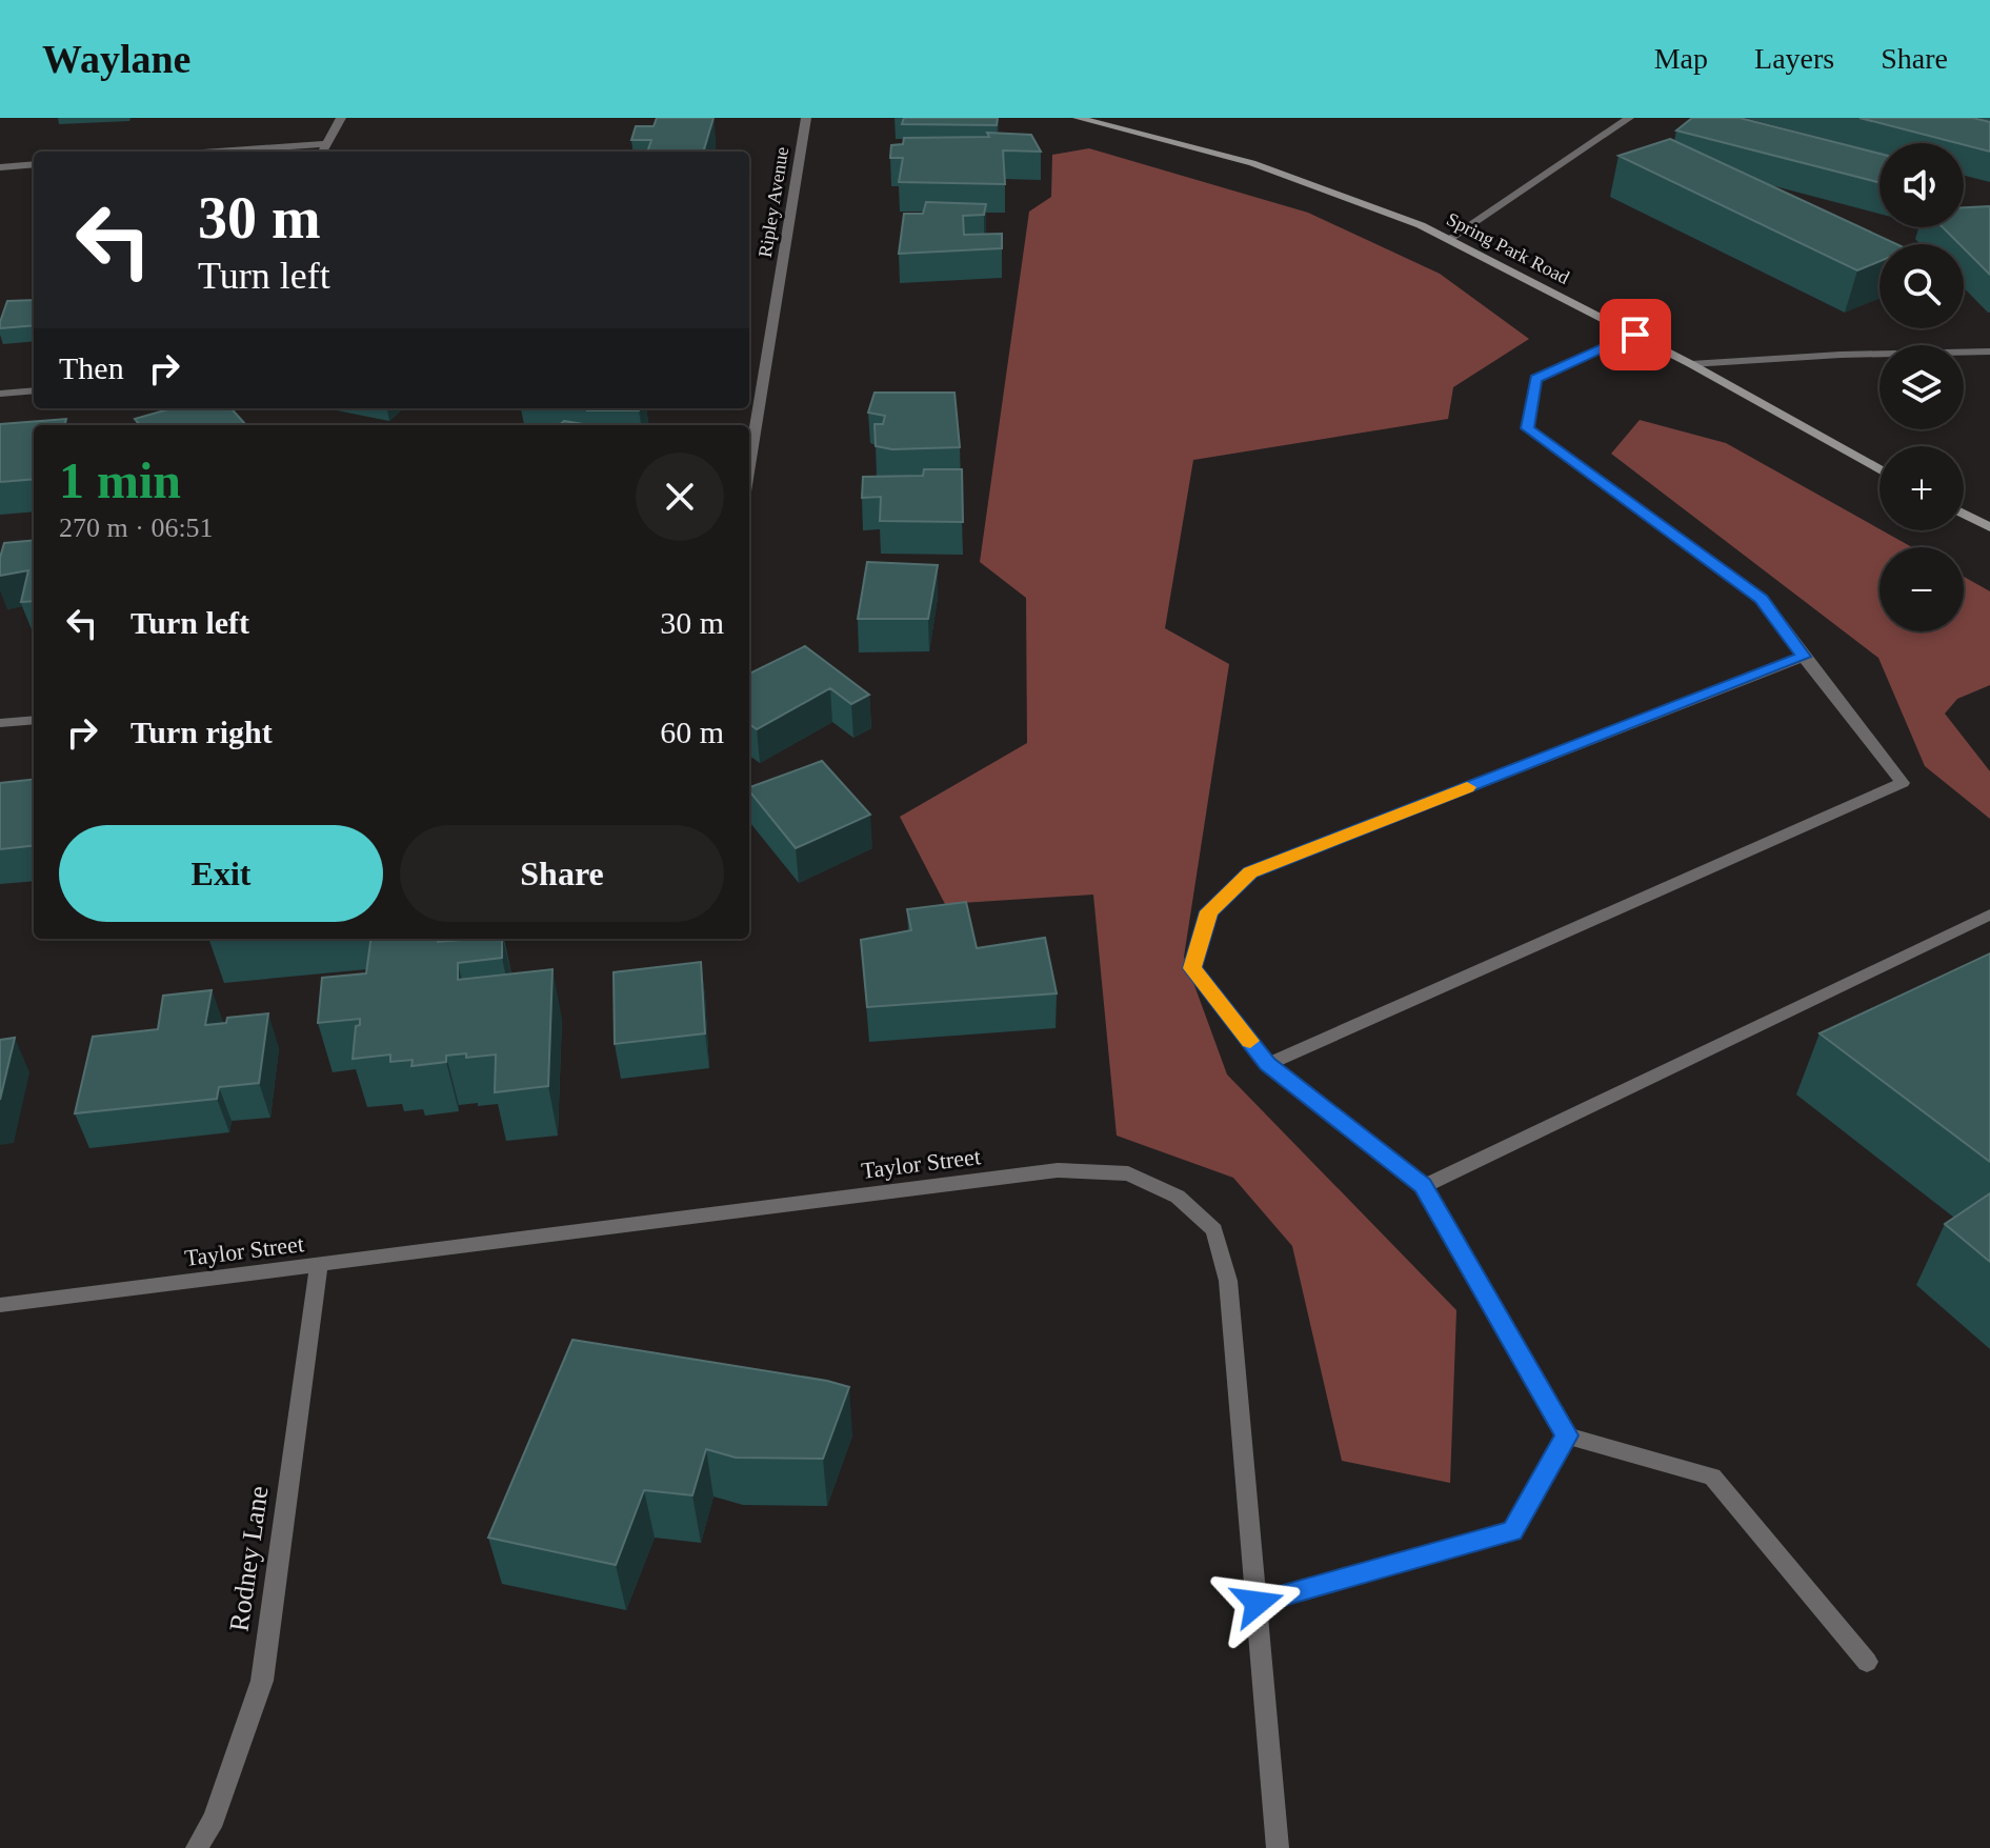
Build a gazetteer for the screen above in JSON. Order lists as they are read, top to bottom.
{
  "streets": {
    "main road": ["Spring Park Road"],
    "street": ["Ripley Avenue", "Taylor Street", "Rodney Lane"]
  },
  "crossings": [
    ["Taylor Street", "Rodney Lane"]
  ],
  "page": {
    "header": "Waylane",
    "nav": ["Map", "Layers", "Share"],
    "map_buttons": ["+", "−"],
    "turn": ["30 m", "Turn left"],
    "then": "Then",
    "heading": ["1 min", "270 m · 06:51"],
    "list": [
      {
        "name": "Turn left",
        "value": "30 m"
      },
      {
        "name": "Turn right",
        "value": "60 m"
      }
    ],
    "buttons": ["Exit", "Share"]
  }
}
